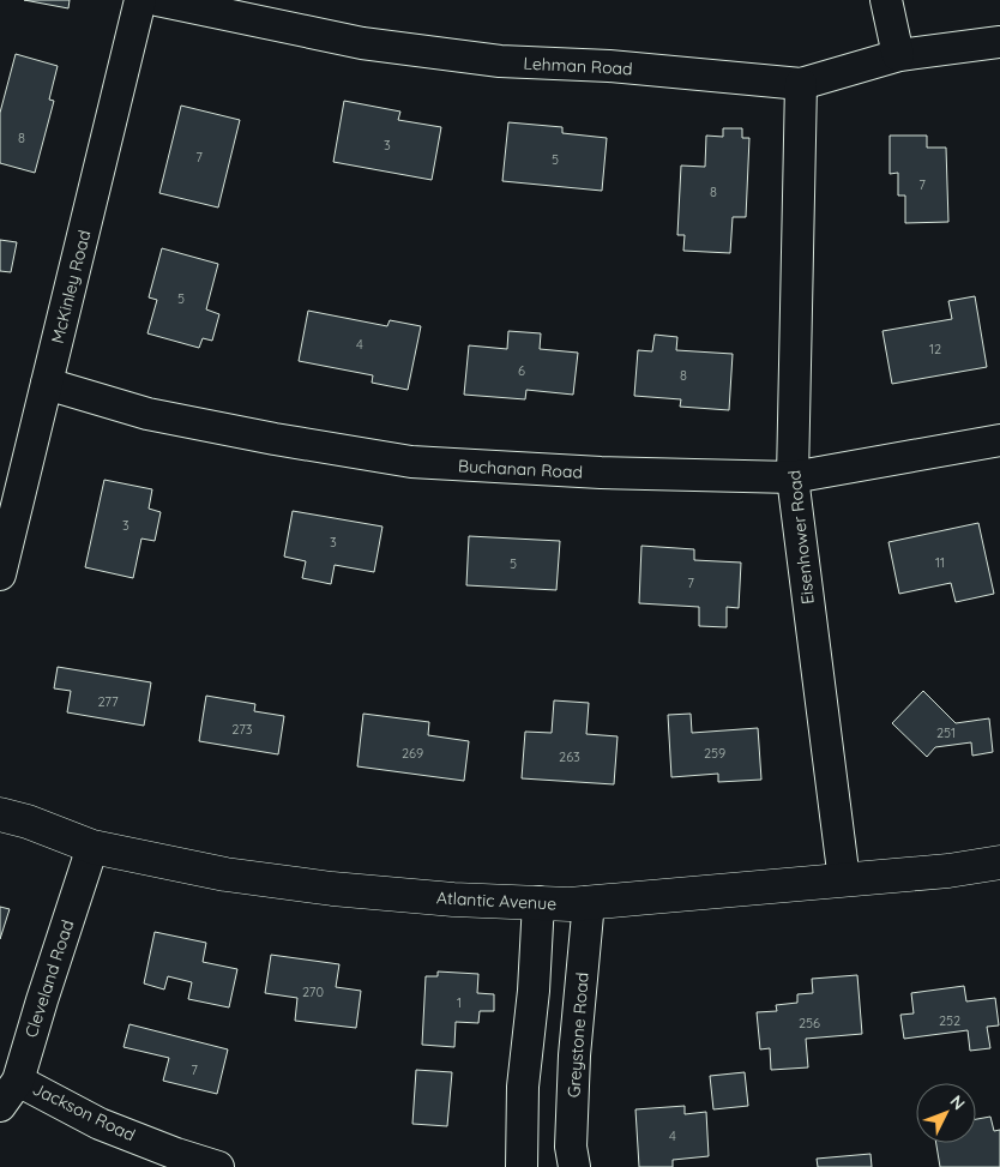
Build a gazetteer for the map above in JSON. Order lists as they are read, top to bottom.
{
  "streets": {
    "main road": ["Atlantic Avenue"],
    "street": [
      "Lehman Road",
      "McKinley Road",
      "Buchanan Road",
      "Eisenhower Road",
      "Cleveland Road",
      "Greystone Road",
      "Jackson Road"
    ]
  },
  "crossings": [
    ["Lehman Road", "Eisenhower Road"],
    ["McKinley Road", "Buchanan Road"],
    ["Buchanan Road", "Eisenhower Road"],
    ["Eisenhower Road", "Atlantic Avenue"],
    ["Atlantic Avenue", "Cleveland Road"],
    ["Atlantic Avenue", "Greystone Road"],
    ["Cleveland Road", "Jackson Road"]
  ],
  "house_numbers": [
    "8",
    "3",
    "7",
    "5",
    "7",
    "8",
    "5",
    "4",
    "12",
    "6",
    "8",
    "3",
    "3",
    "11",
    "5",
    "7",
    "277",
    "273",
    "251",
    "269",
    "259",
    "263",
    "270",
    "1",
    "252",
    "256",
    "7",
    "4"
  ],
  "north": "top right"
}
